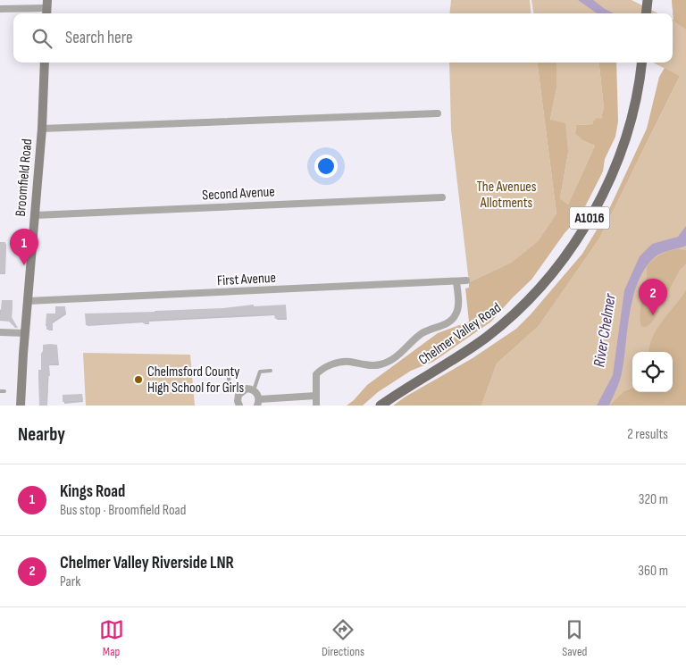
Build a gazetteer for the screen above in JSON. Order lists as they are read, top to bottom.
{
  "streets": {
    "main road": ["Broomfield Road", "A1016", "Chelmer Valley Road"],
    "street": ["Second Avenue", "First Avenue"]
  },
  "crossings": [
    ["Broomfield Road", "Second Avenue"],
    ["Broomfield Road", "First Avenue"]
  ],
  "water": ["River Chelmer"],
  "parks": ["The Avenues Allotments"],
  "places": ["Chelmsford County High School for Girls"],
  "page": {
    "search": "Search here",
    "pins": ["1", "2"],
    "heading": ["Nearby", "2 results"],
    "list": [
      {
        "mark": "1",
        "name": "Kings Road",
        "note": "Bus stop · Broomfield Road",
        "value": "320 m"
      },
      {
        "mark": "2",
        "name": "Chelmer Valley Riverside LNR",
        "note": "Park",
        "value": "360 m"
      }
    ],
    "nav": ["Map", "Directions", "Saved"]
  }
}
